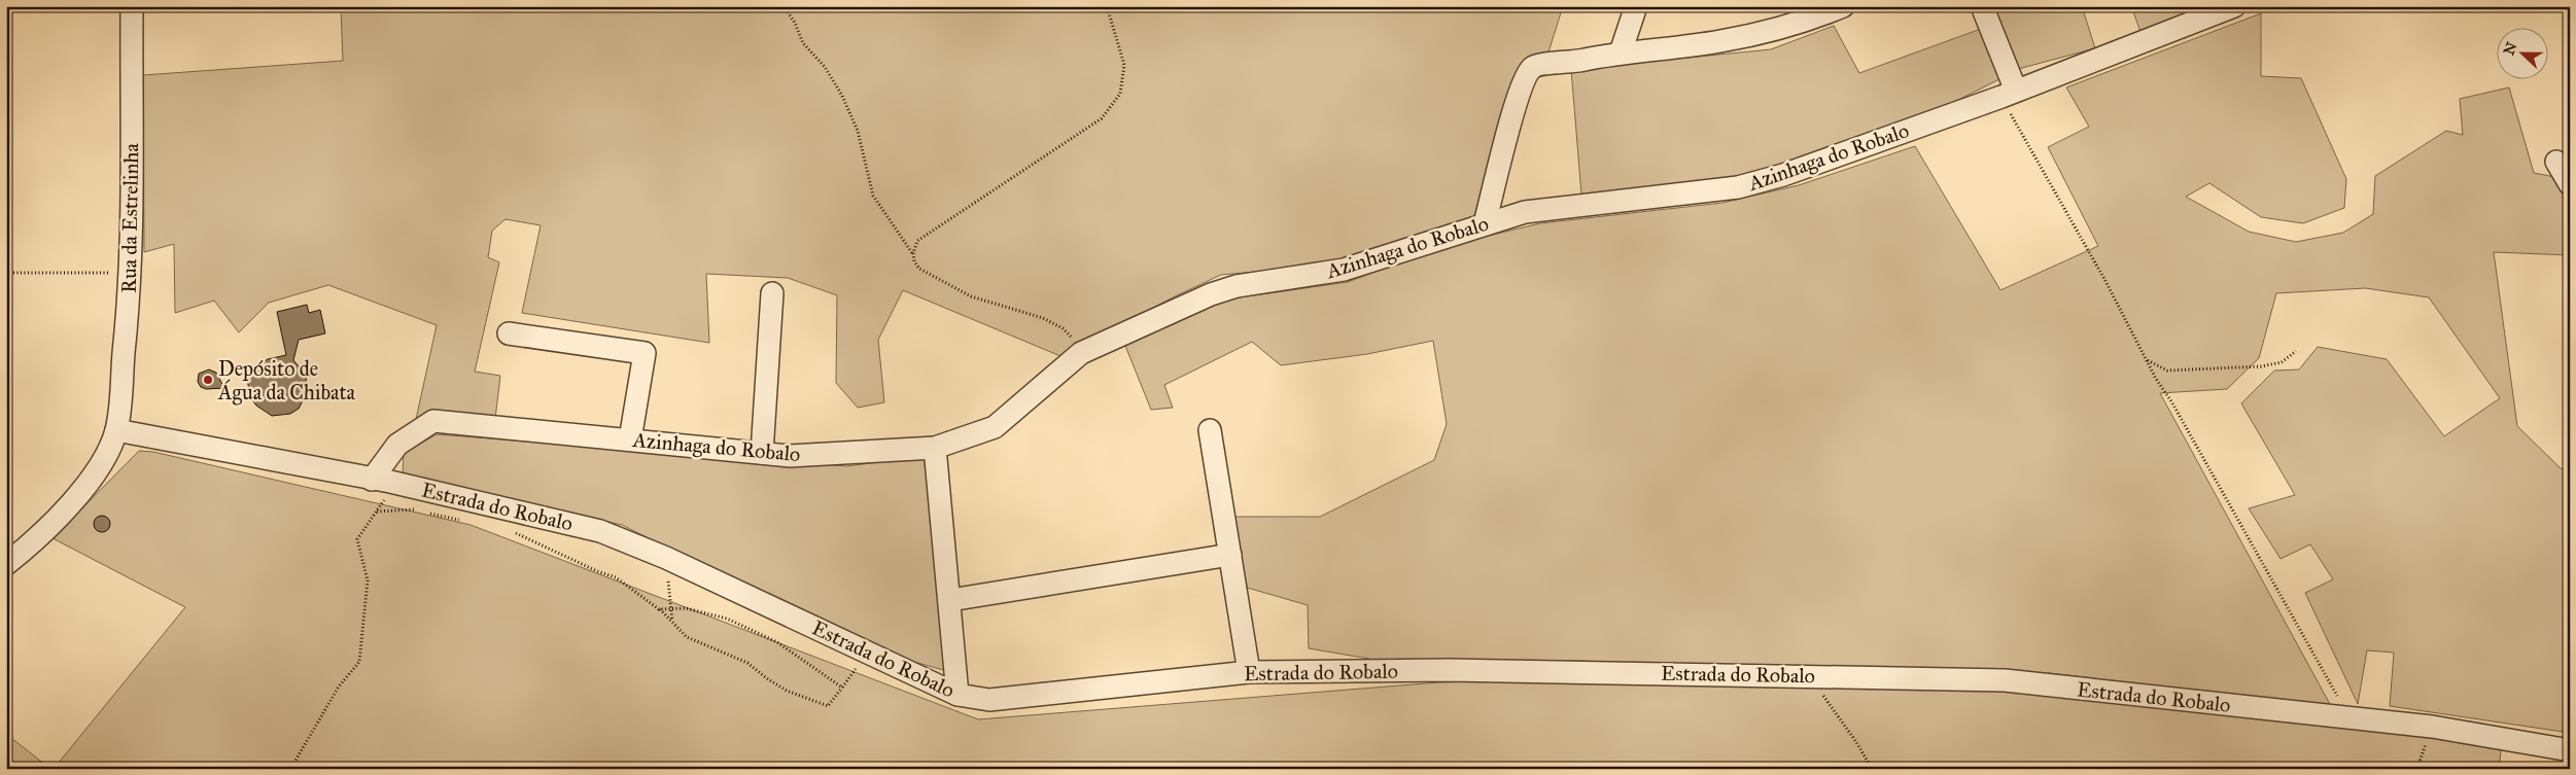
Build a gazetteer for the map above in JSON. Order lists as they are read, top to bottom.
{
  "streets": {
    "street": ["Azinhaga do Robalo", "Rua da Estrelinha", "Estrada do Robalo"]
  },
  "crossings": [
    ["Azinhaga do Robalo", "Estrada do Robalo"],
    ["Rua da Estrelinha", "Estrada do Robalo"]
  ],
  "places": ["Depósito de Água da Chibata"],
  "north": "left"
}
